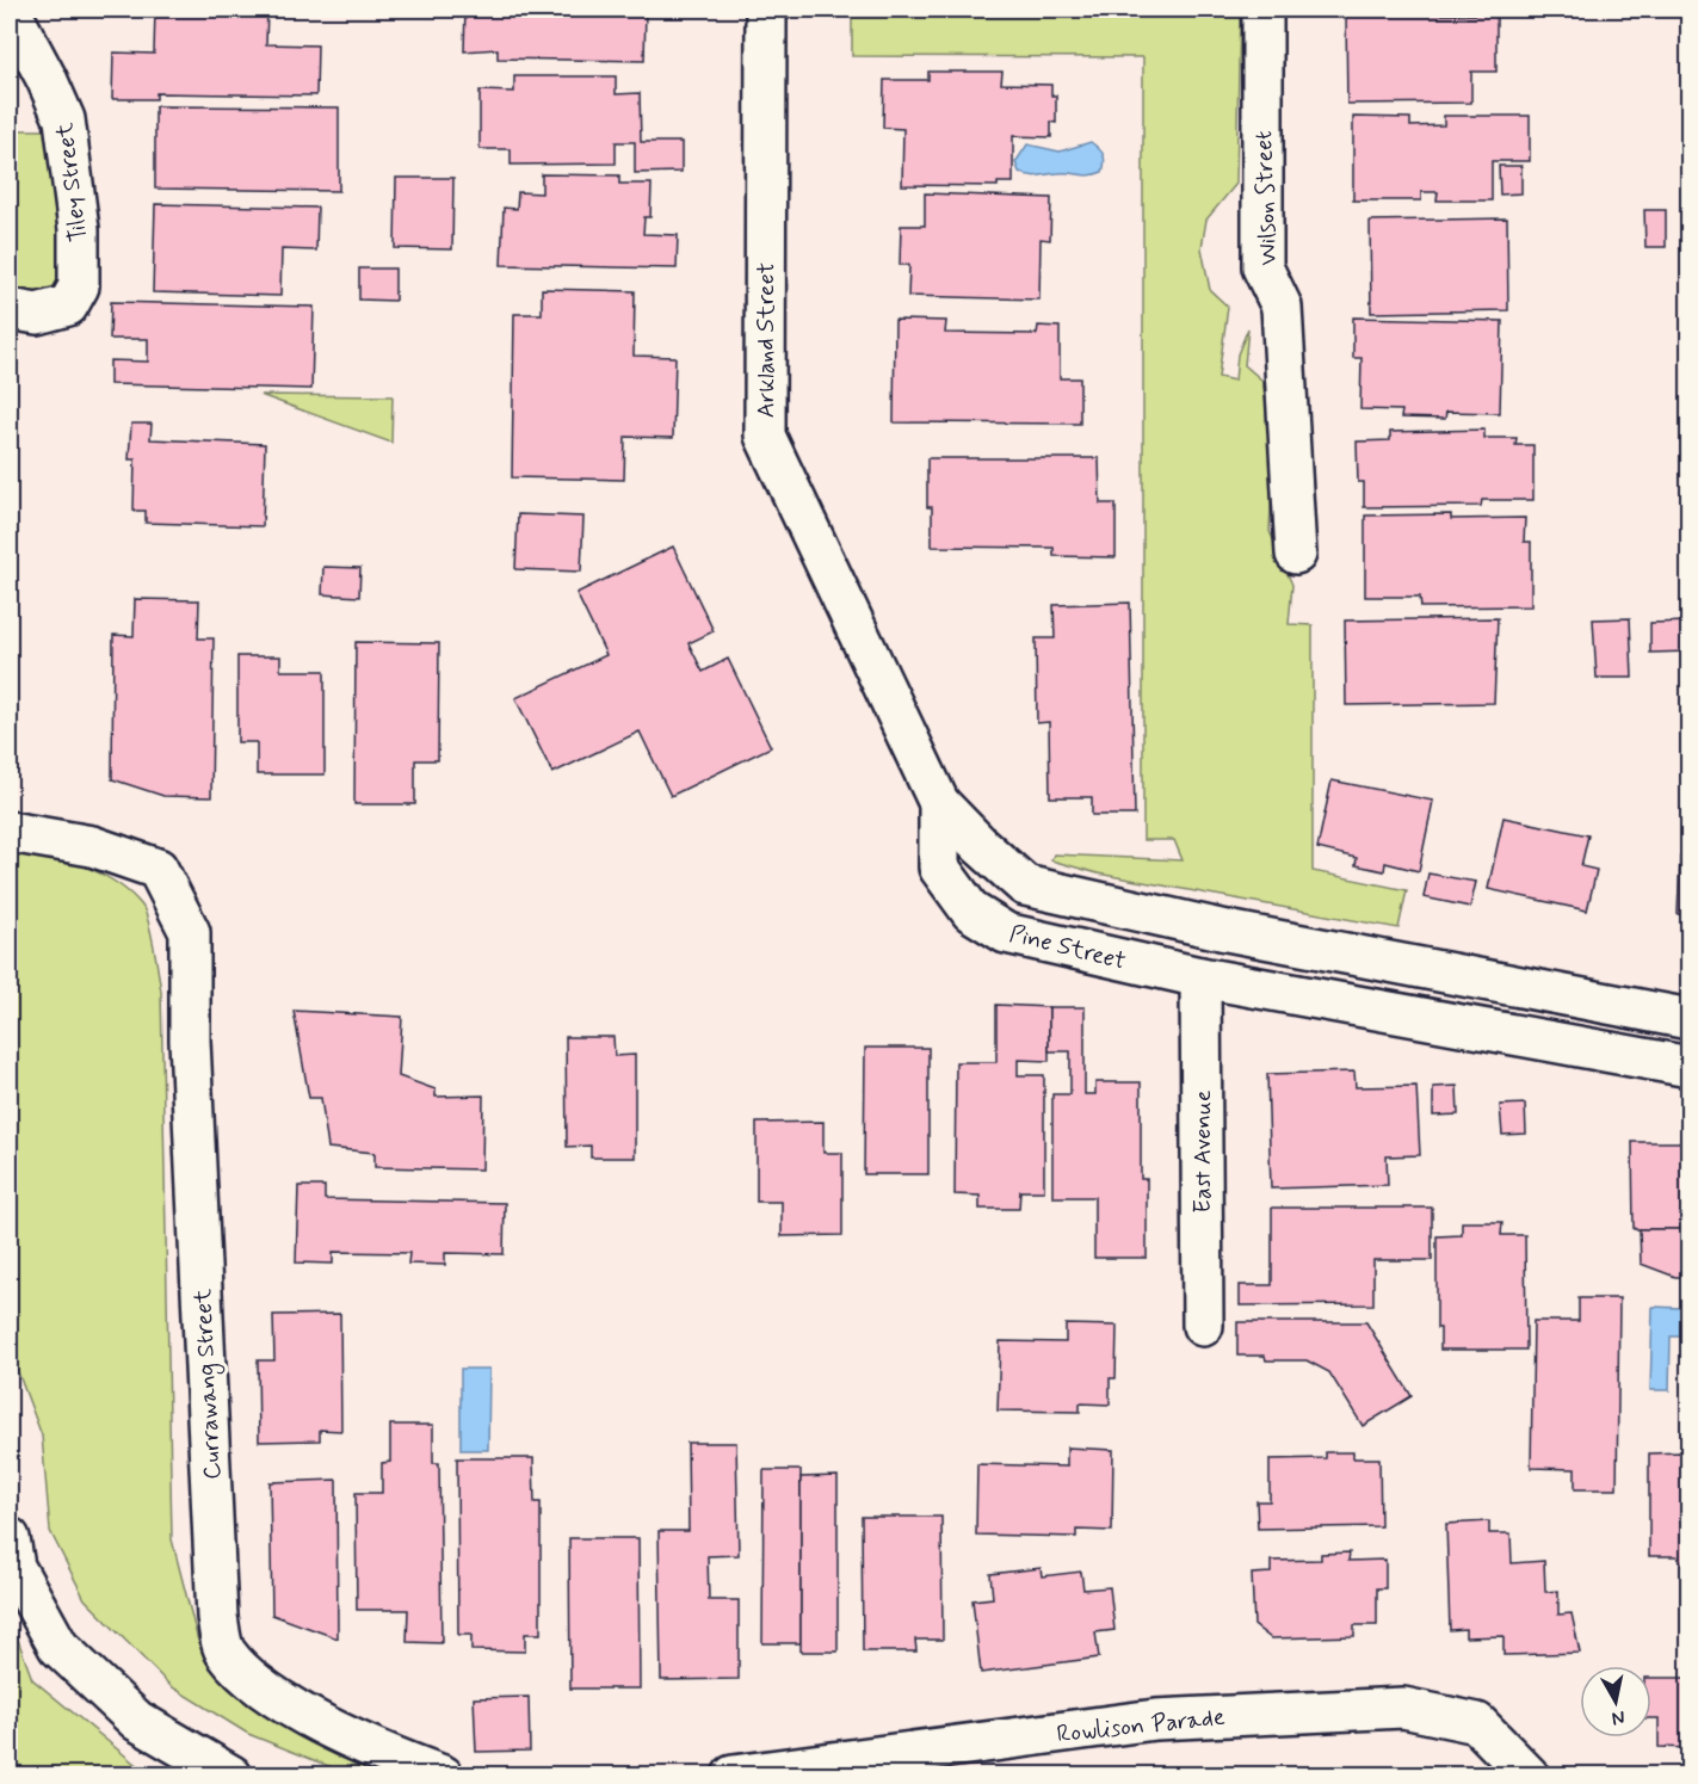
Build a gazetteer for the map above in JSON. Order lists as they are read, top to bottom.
{
  "streets": {
    "street": [
      "Tiley Street",
      "Wilson Street",
      "Arkland Street",
      "Pine Street",
      "East Avenue",
      "Currawang Street",
      "Rowlison Parade"
    ]
  },
  "crossings": [
    ["Arkland Street", "Pine Street"],
    ["Pine Street", "East Avenue"]
  ],
  "north": "bottom"
}
